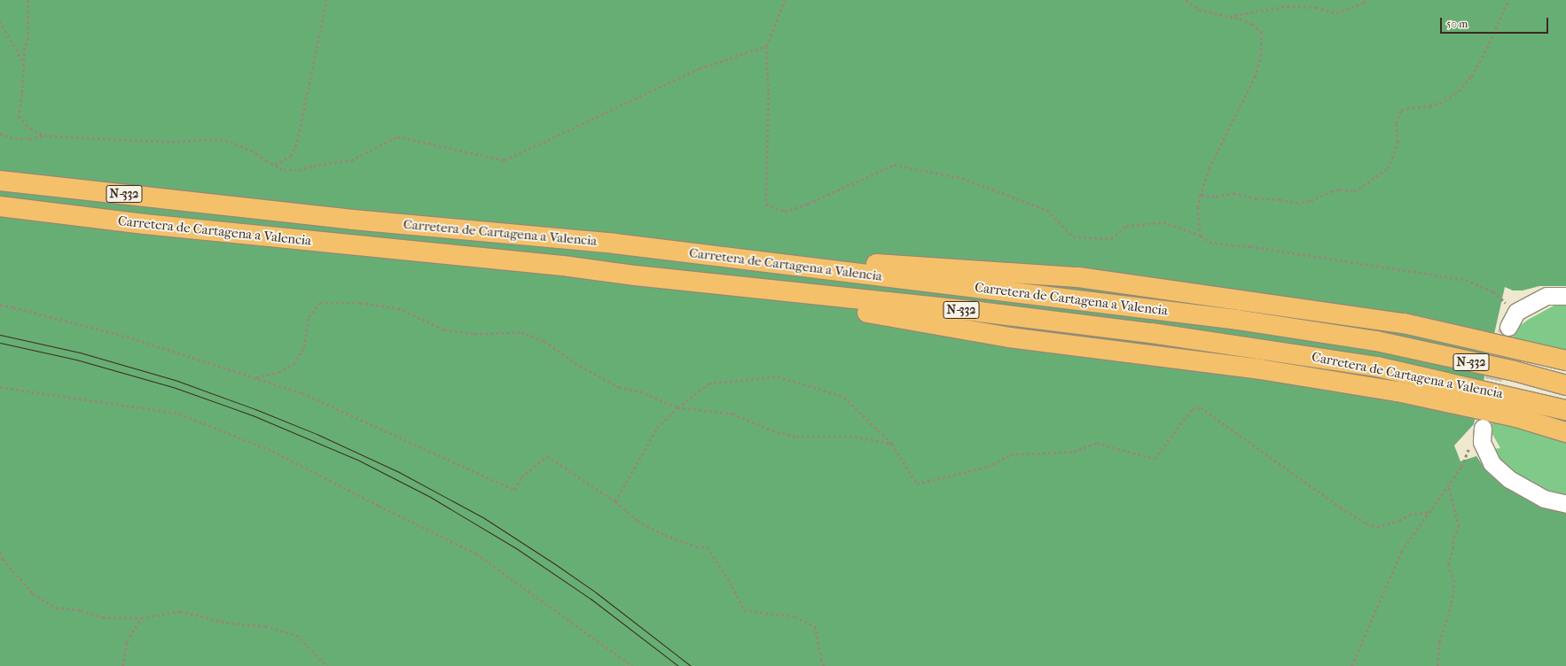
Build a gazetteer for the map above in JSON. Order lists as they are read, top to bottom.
{
  "streets": {
    "highway": ["N-332", "Carretera de Cartagena a Valencia"]
  },
  "crossings": [
    ["N-332", "Carretera de Cartagena a Valencia"]
  ],
  "scale_bar": "50 m"
}
